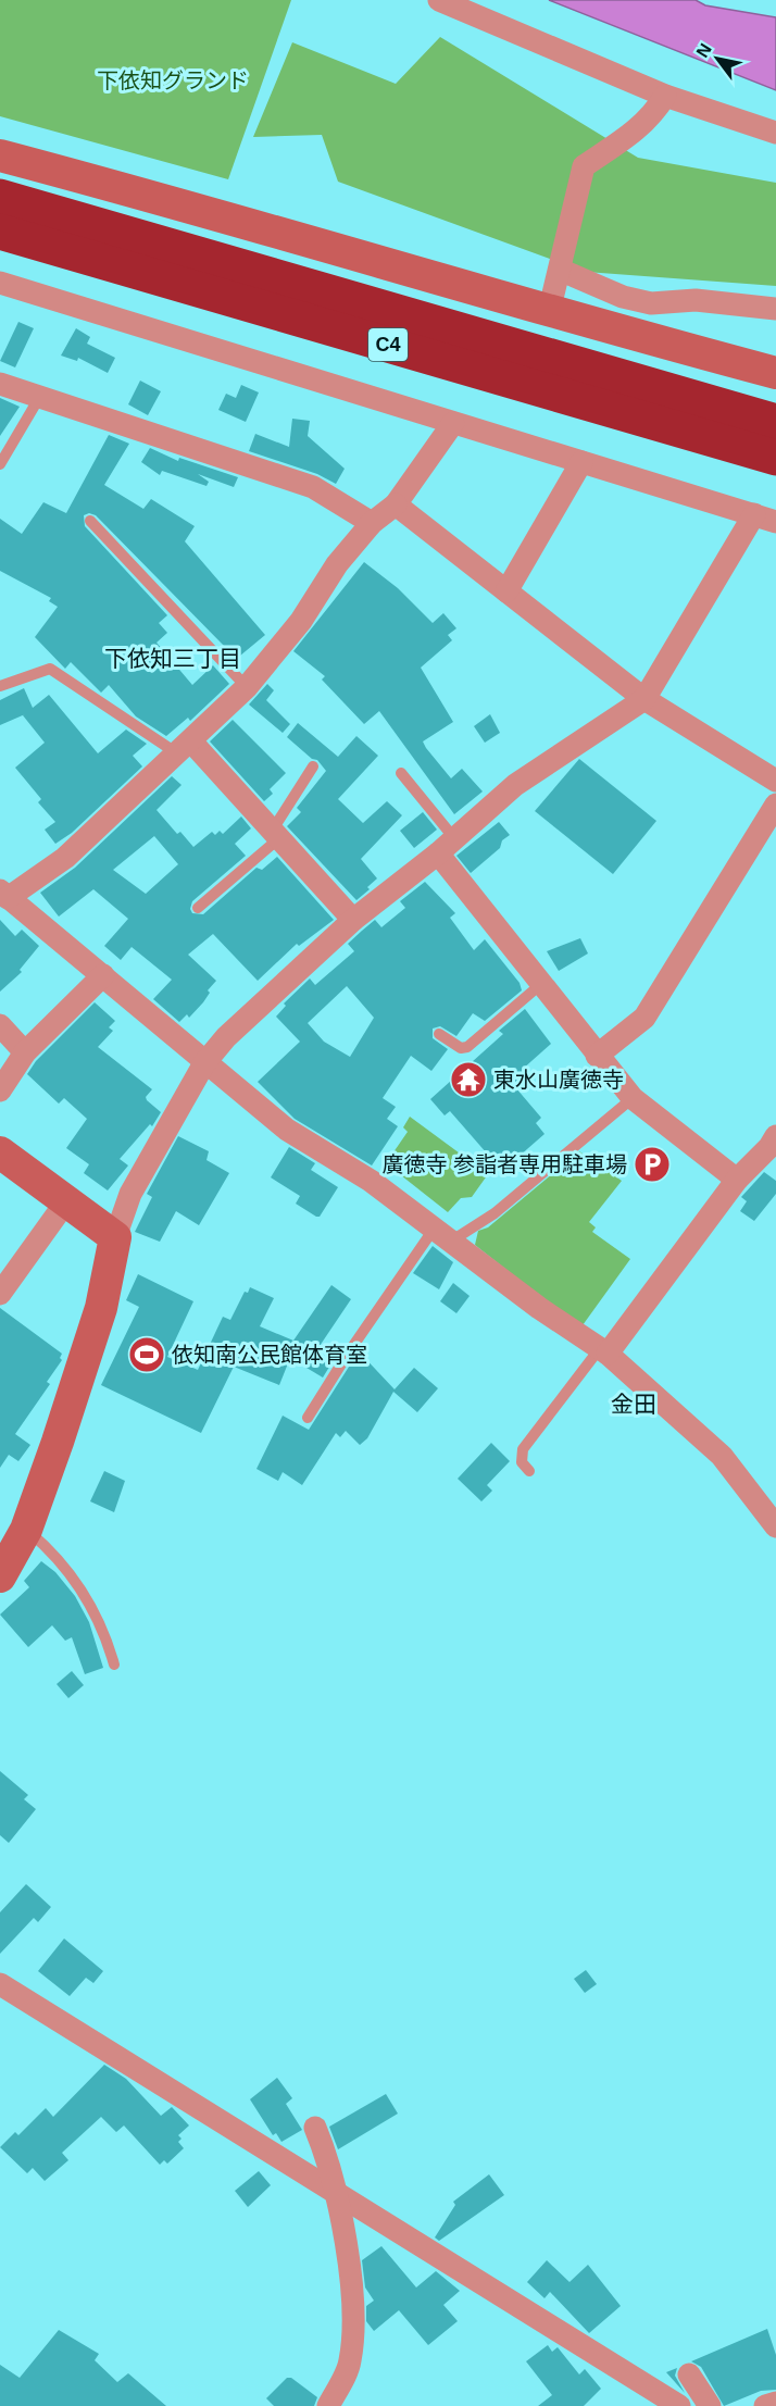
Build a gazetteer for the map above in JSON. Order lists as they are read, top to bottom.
{
  "streets": {
    "highway": ["C4"]
  },
  "districts": ["下依知三丁目", "金田"],
  "parks": ["下依知グランド"],
  "places": {
    "temple": ["東水山廣徳寺"],
    "parking": ["廣徳寺 参詣者専用駐車場"],
    "sports": ["依知南公民館体育室"]
  },
  "north": "top left"
}
